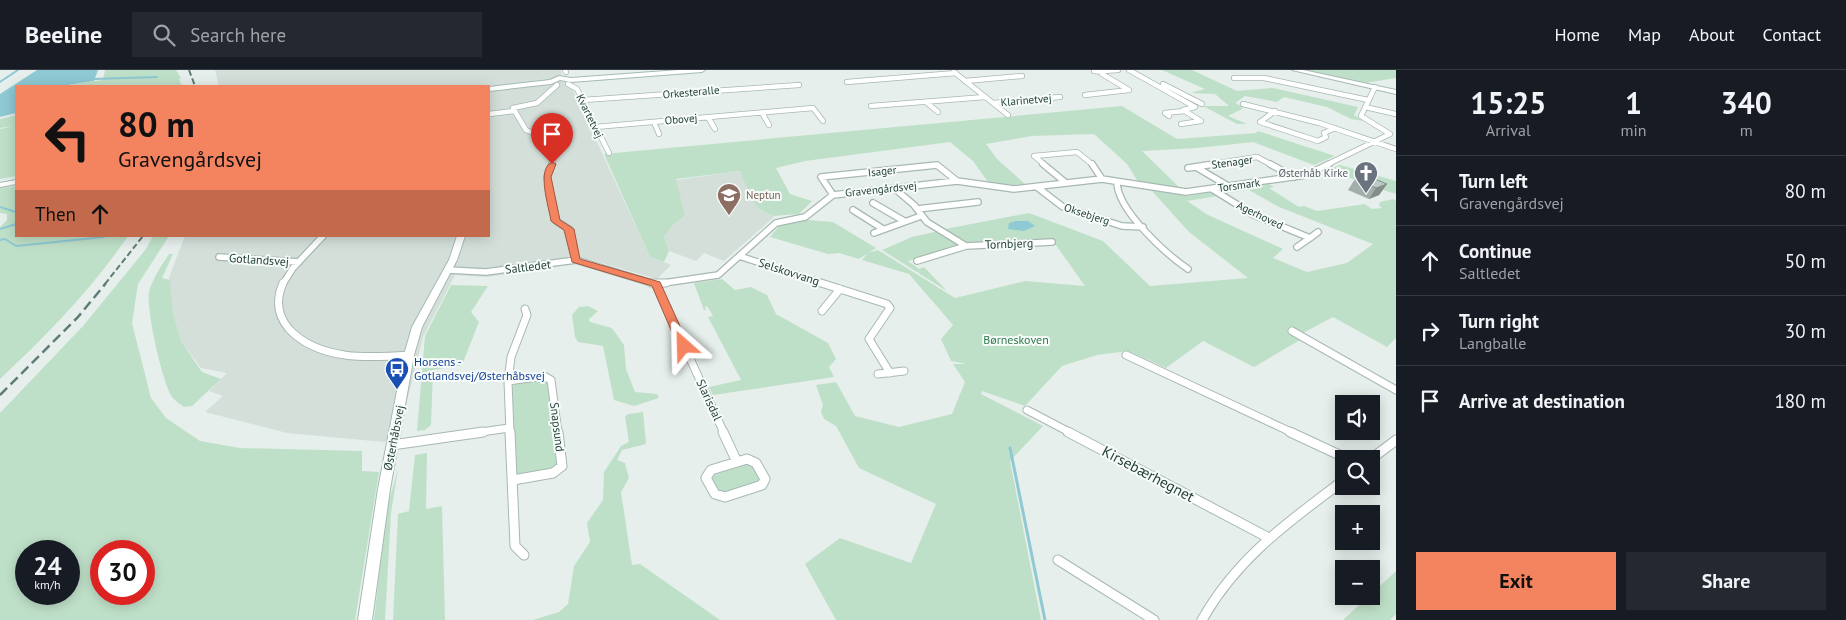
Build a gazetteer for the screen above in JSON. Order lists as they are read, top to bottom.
{
  "streets": {
    "street": [
      "Orkesteralle",
      "Klarinetvej",
      "Kvartetvej",
      "Obovej",
      "Stenager",
      "Isager",
      "Torsmark",
      "Gravengårdsvej",
      "Oksebjerg",
      "Agerhoved",
      "Tornbjerg",
      "Gotlandsvej",
      "Saltledet",
      "Selskovvang",
      "Slarisdal",
      "Snapsund",
      "Østerhåbsvej",
      "Kirsebærhegnet"
    ]
  },
  "crossings": [
    ["Orkesteralle", "Kvartetvej"],
    ["Kvartetvej", "Obovej"],
    ["Stenager", "Torsmark"],
    ["Isager", "Gravengårdsvej"],
    ["Torsmark", "Gravengårdsvej"],
    ["Torsmark", "Agerhoved"],
    ["Gravengårdsvej", "Oksebjerg"],
    ["Gravengårdsvej", "Tornbjerg"],
    ["Gravengårdsvej", "Saltledet"],
    ["Gravengårdsvej", "Selskovvang"],
    ["Gravengårdsvej", "Slarisdal"],
    ["Gotlandsvej", "Østerhåbsvej"],
    ["Saltledet", "Østerhåbsvej"]
  ],
  "parks": ["Børneskoven"],
  "places": {
    "church": ["Østerhåb Kirke"],
    "school or university": ["Neptun"],
    "bus stop": ["Horsens - Gotlandsvej/Østerhåbsvej"]
  },
  "page": {
    "header": "Beeline",
    "search": "Search here",
    "nav": [
      "Home",
      "Map",
      "About",
      "Contact"
    ],
    "eta": [
      "15:25",
      "Arrival",
      "1",
      "min",
      "340",
      "m"
    ],
    "turn": ["80 m", "Gravengårdsvej"],
    "list": [
      {
        "name": "Turn left",
        "note": "Gravengårdsvej",
        "value": "80 m"
      },
      {
        "name": "Continue",
        "note": "Saltledet",
        "value": "50 m"
      },
      {
        "name": "Turn right",
        "note": "Langballe",
        "value": "30 m"
      },
      {
        "name": "Arrive at destination",
        "value": "180 m"
      }
    ],
    "then": "Then",
    "map_buttons": ["+", "−"],
    "speed": "24 km/h",
    "limit": "30",
    "buttons": ["Exit", "Share"]
  }
}
